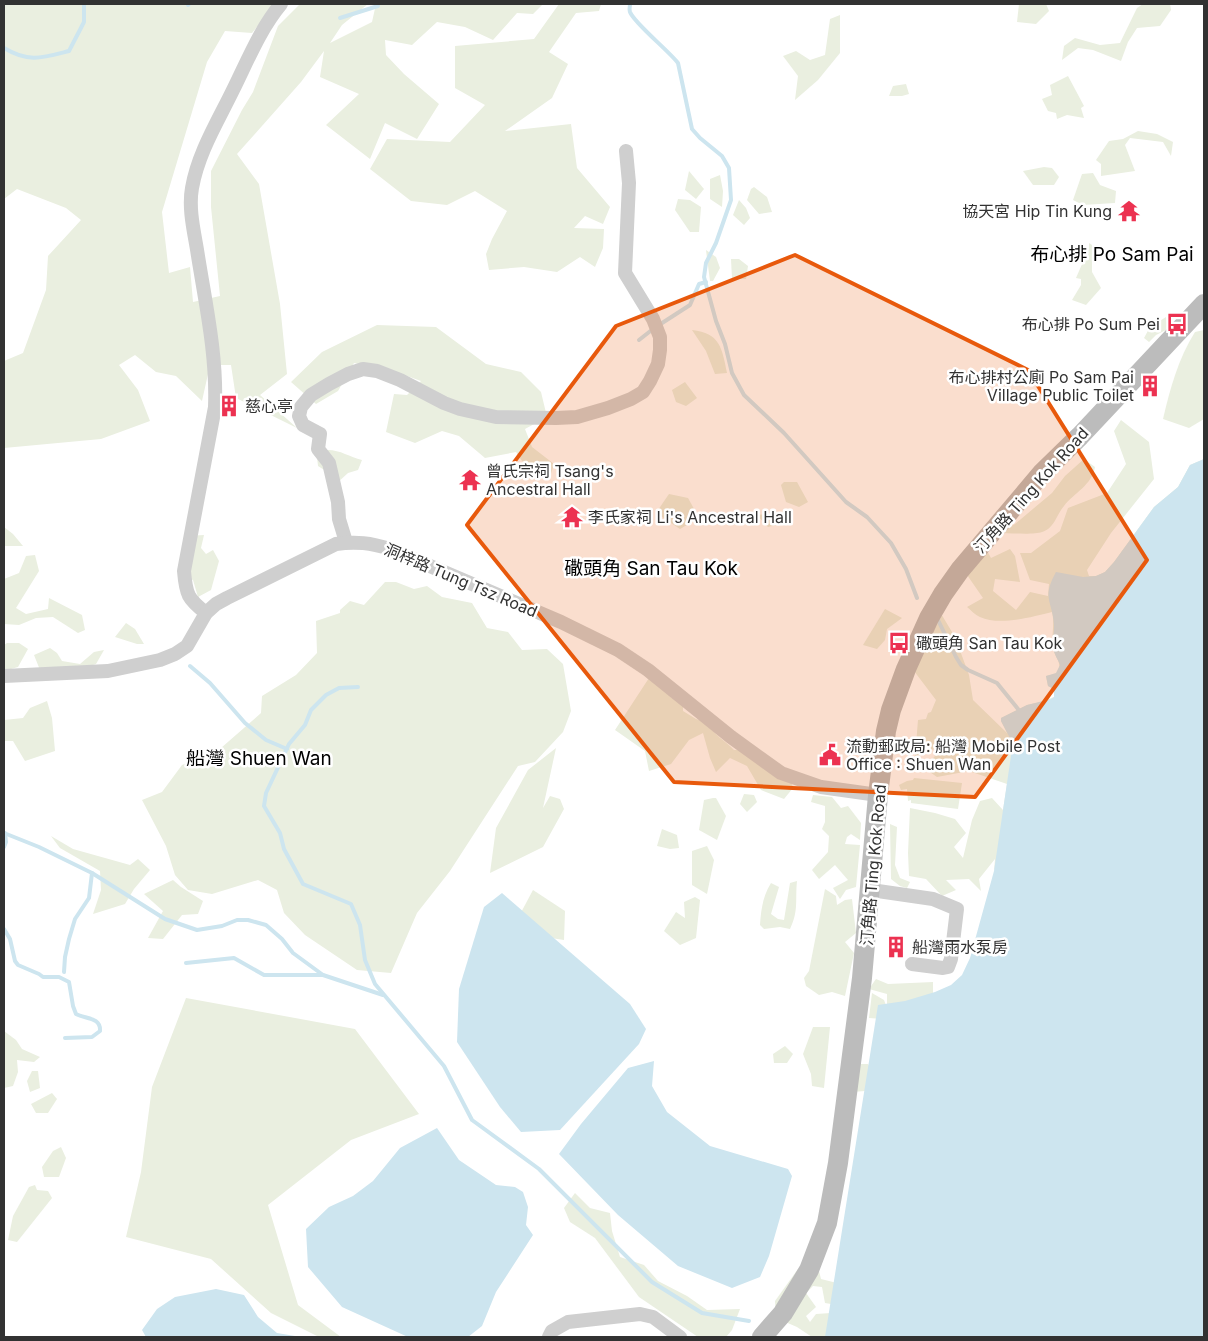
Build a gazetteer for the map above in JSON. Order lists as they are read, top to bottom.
{
  "streets": {
    "main road": ["汀角路 Ting Kok Road"],
    "street": ["洞梓路 Tung Tsz Road"]
  },
  "crossings": [
    ["汀角路 Ting Kok Road", "洞梓路 Tung Tsz Road"]
  ],
  "districts": ["布心排 Po Sam Pai", "䃟頭角 San Tau Kok", "船灣 Shuen Wan"],
  "places": {
    "temple": ["協天宮 Hip Tin Kung", "曾氏宗祠 Tsang's Ancestral Hall", "李氏家祠 Li's Ancestral Hall"],
    "bus stop": ["布心排 Po Sum Pei", "䃟頭角 San Tau Kok"],
    "building": ["布心排村公廁 Po Sam Pai Village Public Toilet", "慈心亭", "船灣雨水泵房"],
    "public building": ["流動郵政局: 船灣 Mobile Post Office : Shuen Wan"]
  }
}
